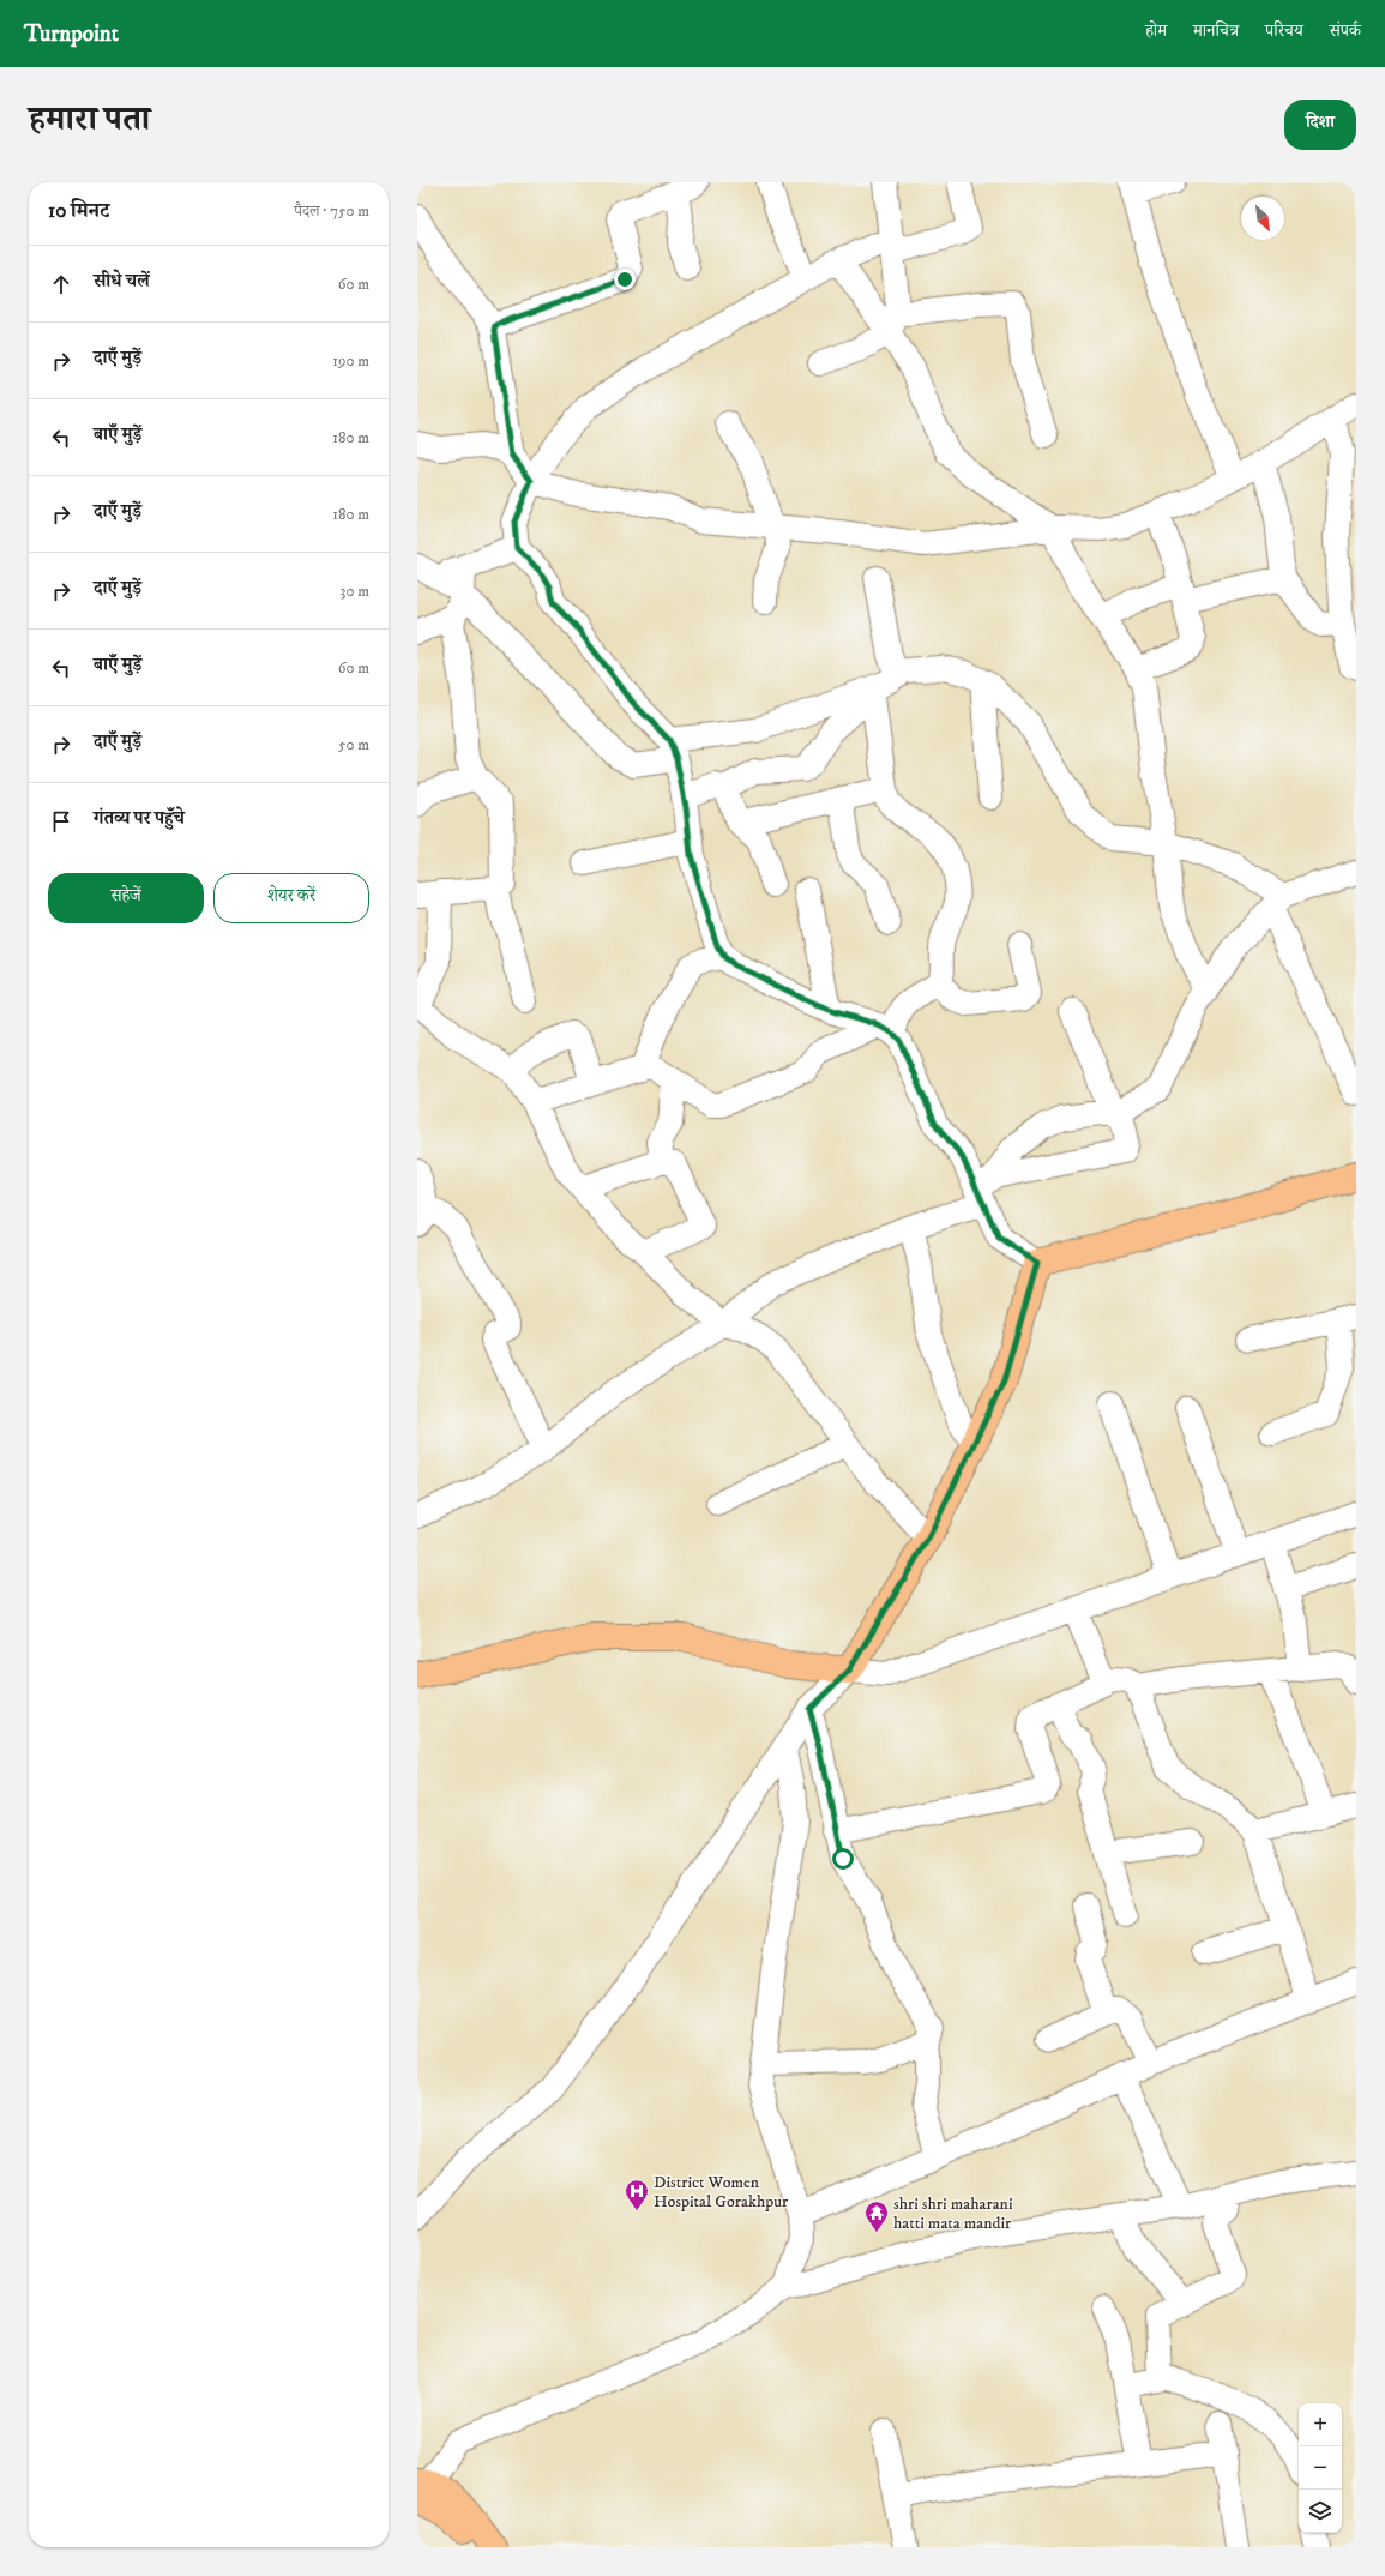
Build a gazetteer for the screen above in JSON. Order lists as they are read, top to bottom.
{
  "places": {
    "hospital": ["District Women Hospital Gorakhpur"],
    "temple": ["shri shri maharani hatti mata mandir"]
  },
  "north": "bottom right",
  "page": {
    "header": "Turnpoint",
    "nav": [
      "होम",
      "मानचित्र",
      "परिचय",
      "संपर्क"
    ],
    "title": "हमारा पता",
    "buttons": [
      "दिशा",
      ["सहेजें", "शेयर करें"]
    ],
    "heading": ["10 मिनट", "पैदल · 750 m"],
    "list": [
      ["सीधे चलें", "60 m"],
      ["दाएँ मुड़ें", "190 m"],
      ["बाएँ मुड़ें", "180 m"],
      ["दाएँ मुड़ें", "180 m"],
      ["दाएँ मुड़ें", "30 m"],
      ["बाएँ मुड़ें", "60 m"],
      ["दाएँ मुड़ें", "50 m"],
      "गंतव्य पर पहुँचे"
    ],
    "map_buttons": ["+", "−"]
  }
}
